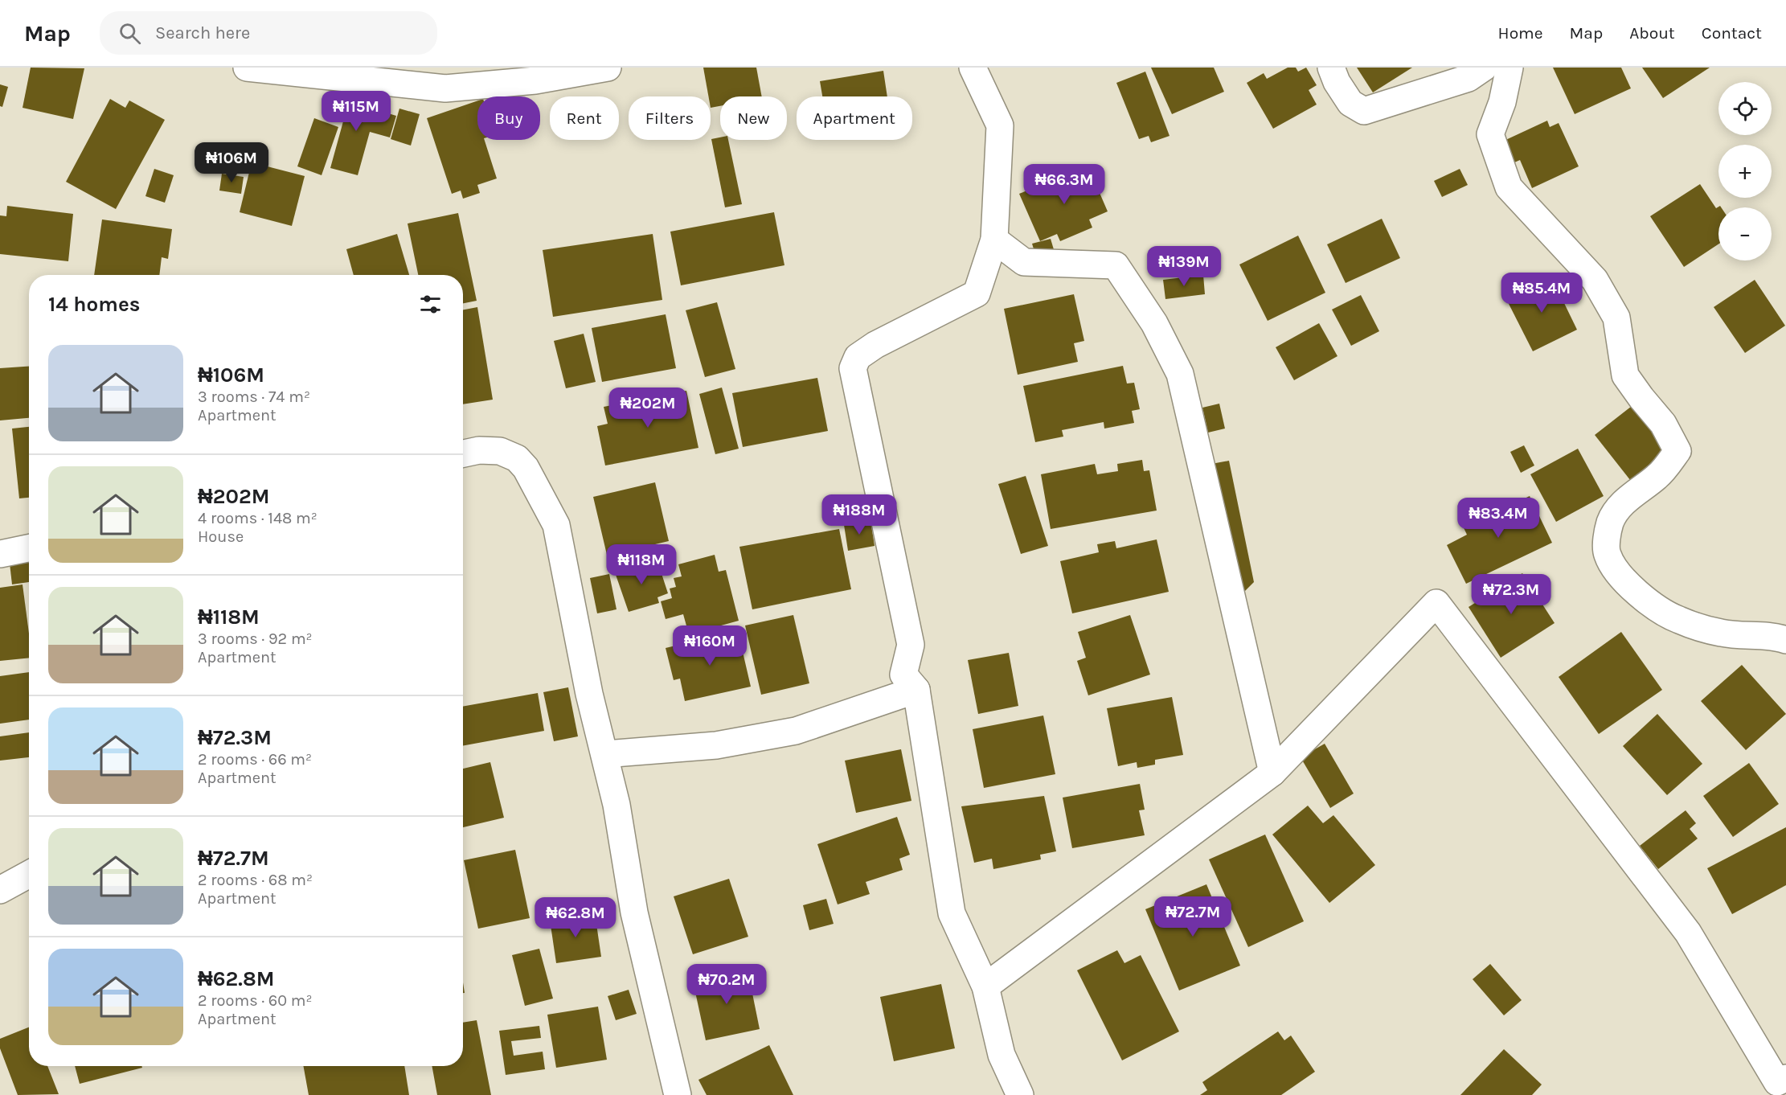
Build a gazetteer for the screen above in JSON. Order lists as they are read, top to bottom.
{
  "page": {
    "header": "Map",
    "search": "Search here",
    "nav": [
      "Home",
      "Map",
      "About",
      "Contact"
    ],
    "map_buttons": ["+", "−"],
    "price": [
      "₦115M",
      "₦106M",
      "₦66.3M",
      "₦139M",
      "₦85.4M",
      "₦202M",
      "₦188M",
      "₦83.4M",
      "₦118M",
      "₦72.3M",
      "₦160M",
      "₦72.7M",
      "₦62.8M",
      "₦70.2M"
    ],
    "chip": [
      "Buy",
      "Rent",
      "Filters",
      "New",
      "Apartment"
    ],
    "heading": "14 homes",
    "list": [
      {
        "name": "₦106M",
        "note": "3 rooms · 74 m² · Apartment"
      },
      {
        "name": "₦202M",
        "note": "4 rooms · 148 m² · House"
      },
      {
        "name": "₦118M",
        "note": "3 rooms · 92 m² · Apartment"
      },
      {
        "name": "₦72.3M",
        "note": "2 rooms · 66 m² · Apartment"
      },
      {
        "name": "₦72.7M",
        "note": "2 rooms · 68 m² · Apartment"
      },
      {
        "name": "₦62.8M",
        "note": "2 rooms · 60 m² · Apartment"
      }
    ]
  }
}
